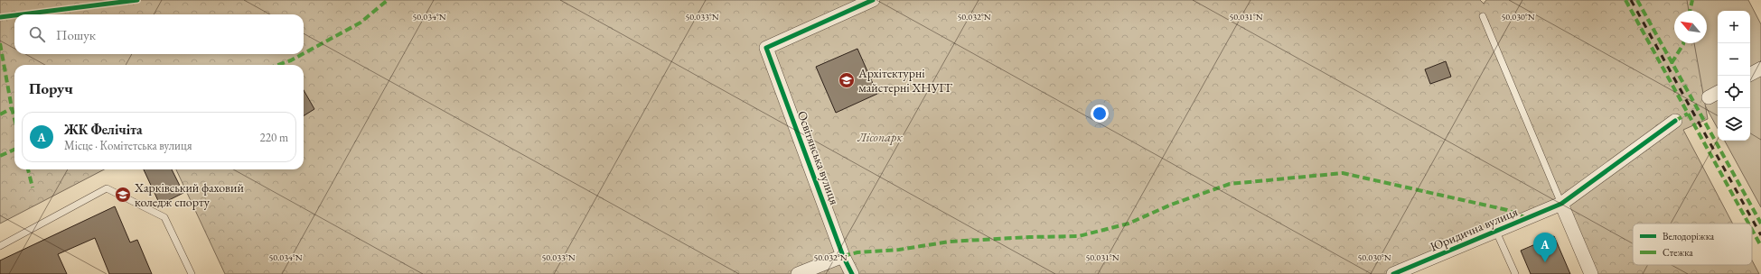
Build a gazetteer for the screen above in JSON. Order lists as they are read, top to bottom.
{
  "streets": {
    "street": ["Освітянська вулиця", "Юридична вулиця"]
  },
  "parks": ["Лісопарк"],
  "places": {
    "school or university": ["Архітектурні майстерні ХНУГГ", "Харківський фаховий коледж спорту"]
  },
  "legend": ["Велодоріжка", "Стежка"],
  "north": "top left",
  "page": {
    "map_buttons": ["+", "−"],
    "search": "Пошук",
    "heading": "Поруч",
    "list": [
      {
        "mark": "A",
        "name": "ЖК Фелічіта",
        "note": "Місце · Комітетська вулиця",
        "value": "220 m"
      }
    ],
    "pins": "A"
  },
  "coordinates": [
    "50.034°N",
    "50.033°N",
    "50.031°N",
    "50.030°N",
    "50.032°N"
  ]
}
